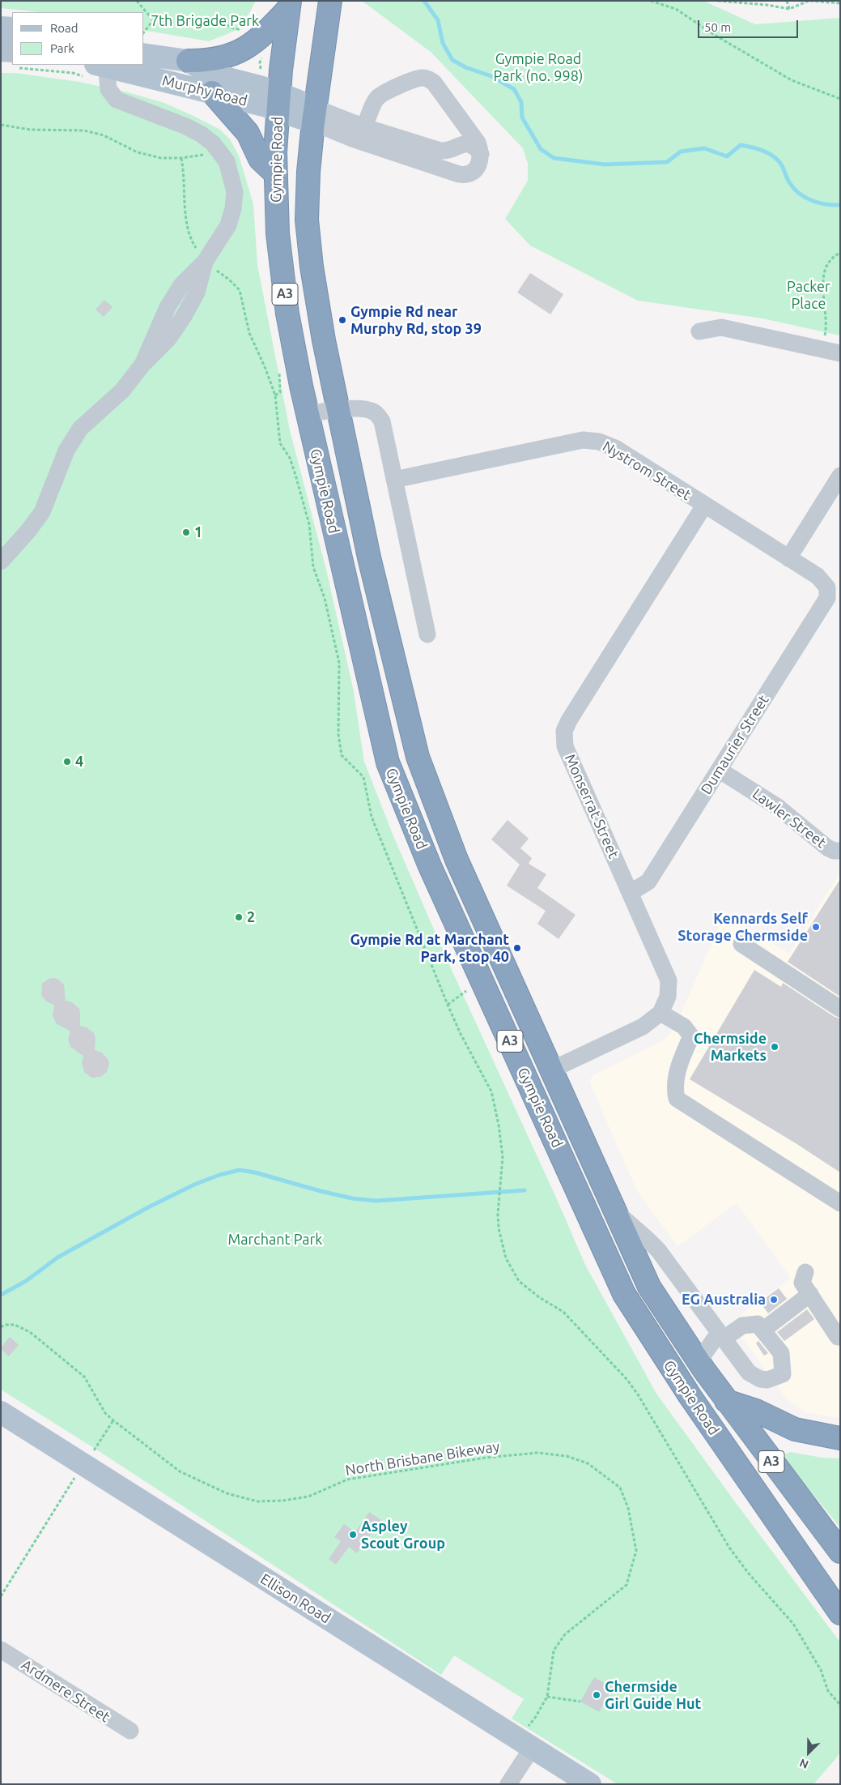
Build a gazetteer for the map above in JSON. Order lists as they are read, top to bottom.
{
  "streets": {
    "highway": ["Gympie Road", "A3"],
    "main road": ["Murphy Road", "Ellison Road"],
    "street": [
      "Nystrom Street",
      "Dumaurier Street",
      "Monserrat Street",
      "Lawler Street",
      "Ardmere Street"
    ],
    "path": ["North Brisbane Bikeway"]
  },
  "crossings": [
    ["Murphy Road", "Gympie Road"],
    ["Nystrom Street", "Dumaurier Street"],
    ["Nystrom Street", "Monserrat Street"],
    ["Dumaurier Street", "Monserrat Street"],
    ["Dumaurier Street", "Lawler Street"],
    ["North Brisbane Bikeway", "Ellison Road"]
  ],
  "parks": [
    "7th Brigade Park",
    "Gympie Road Park (no. 998)",
    "Packer Place",
    "Marchant Park"
  ],
  "places": [
    "Gympie Rd near Murphy Rd, stop 39",
    "1",
    "4",
    "2",
    "Kennards Self Storage Chermside",
    "Gympie Rd at Marchant Park, stop 40",
    "Chermside Markets",
    "EG Australia",
    "Aspley Scout Group",
    "Chermside Girl Guide Hut"
  ],
  "legend": ["Road", "Park"],
  "scale_bar": "50 m",
  "north": "bottom left"
}
